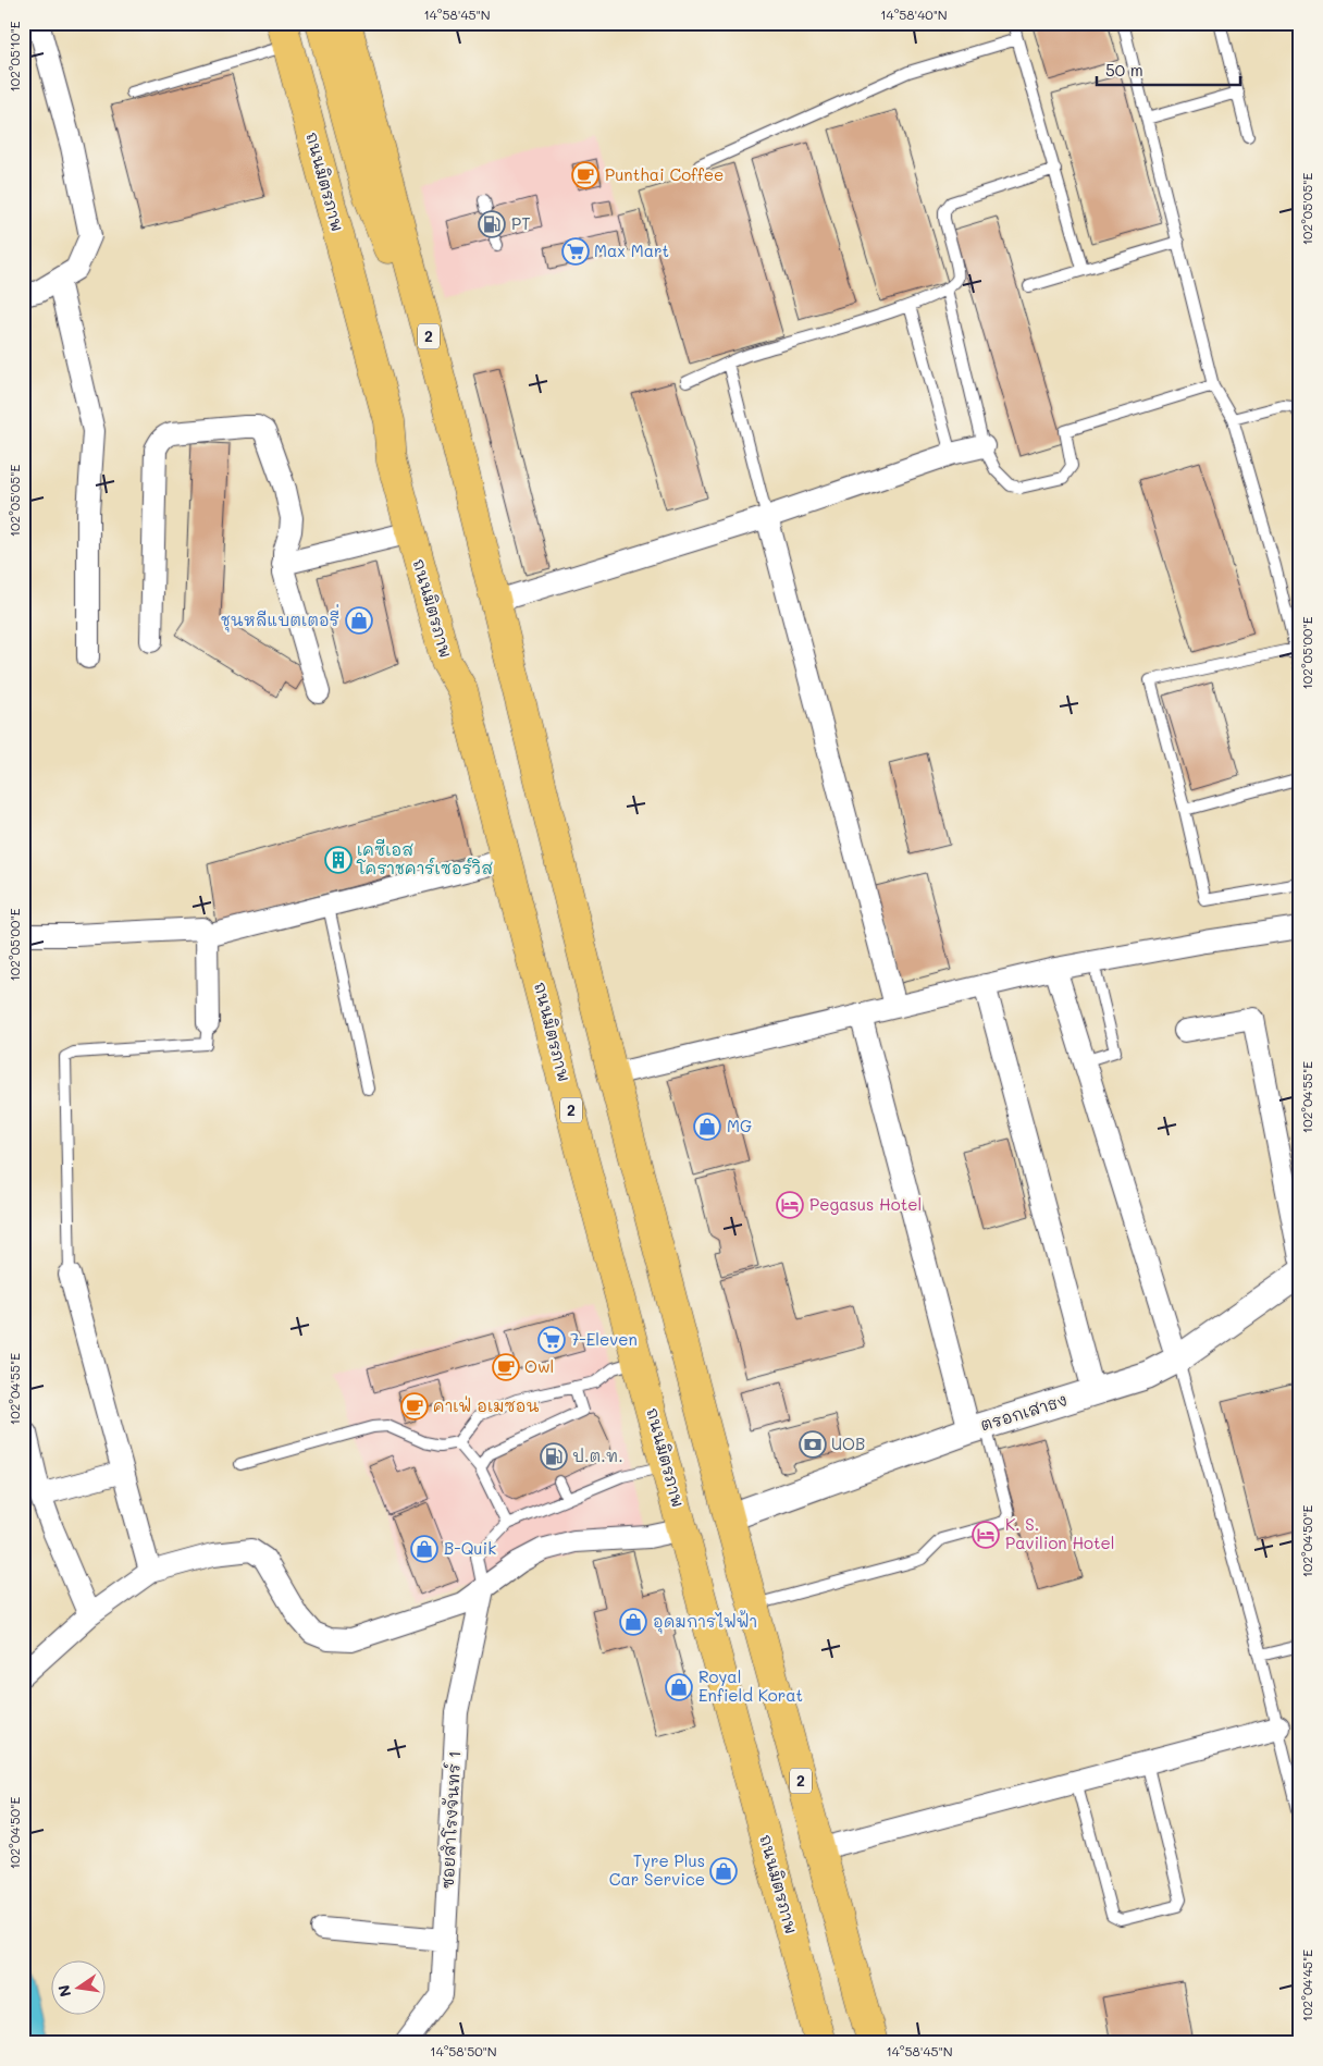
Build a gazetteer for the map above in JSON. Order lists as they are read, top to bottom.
{
  "streets": {
    "highway": ["ถนนมิตรภาพ", "2"],
    "street": ["ตรอกเสาธง", "ซอยสำโรงจันทร์ 1"]
  },
  "crossings": [
    ["2", "ตรอกเสาธง"]
  ],
  "places": {
    "cafe": ["Punthai Coffee", "Owl", "คาเฟ่ อเมซอน"],
    "fuel station": ["PT", "ป.ต.ท."],
    "supermarket": ["Max Mart", "7-Eleven"],
    "shop": [
      "ชุนหลีแบตเตอรี่",
      "MG",
      "B-Quik",
      "อุดมการไฟฟ้า",
      "Royal Enfield Korat",
      "Tyre Plus Car Service"
    ],
    "building": ["เคซีเอส โคราชคาร์เซอร์วิส"],
    "hotel": ["Pegasus Hotel", "K. S. Pavilion Hotel"],
    "bank": ["UOB"]
  },
  "scale_bar": "50 m",
  "north": "left",
  "coordinates": [
    "14°58'45\"N",
    "14°58'40\"N",
    "102°05'10\"E",
    "102°05'05\"E",
    "102°05'00\"E",
    "102°04'55\"E",
    "102°04'50\"E",
    "102°04'45\"E",
    "14°58'50\"N"
  ]
}
